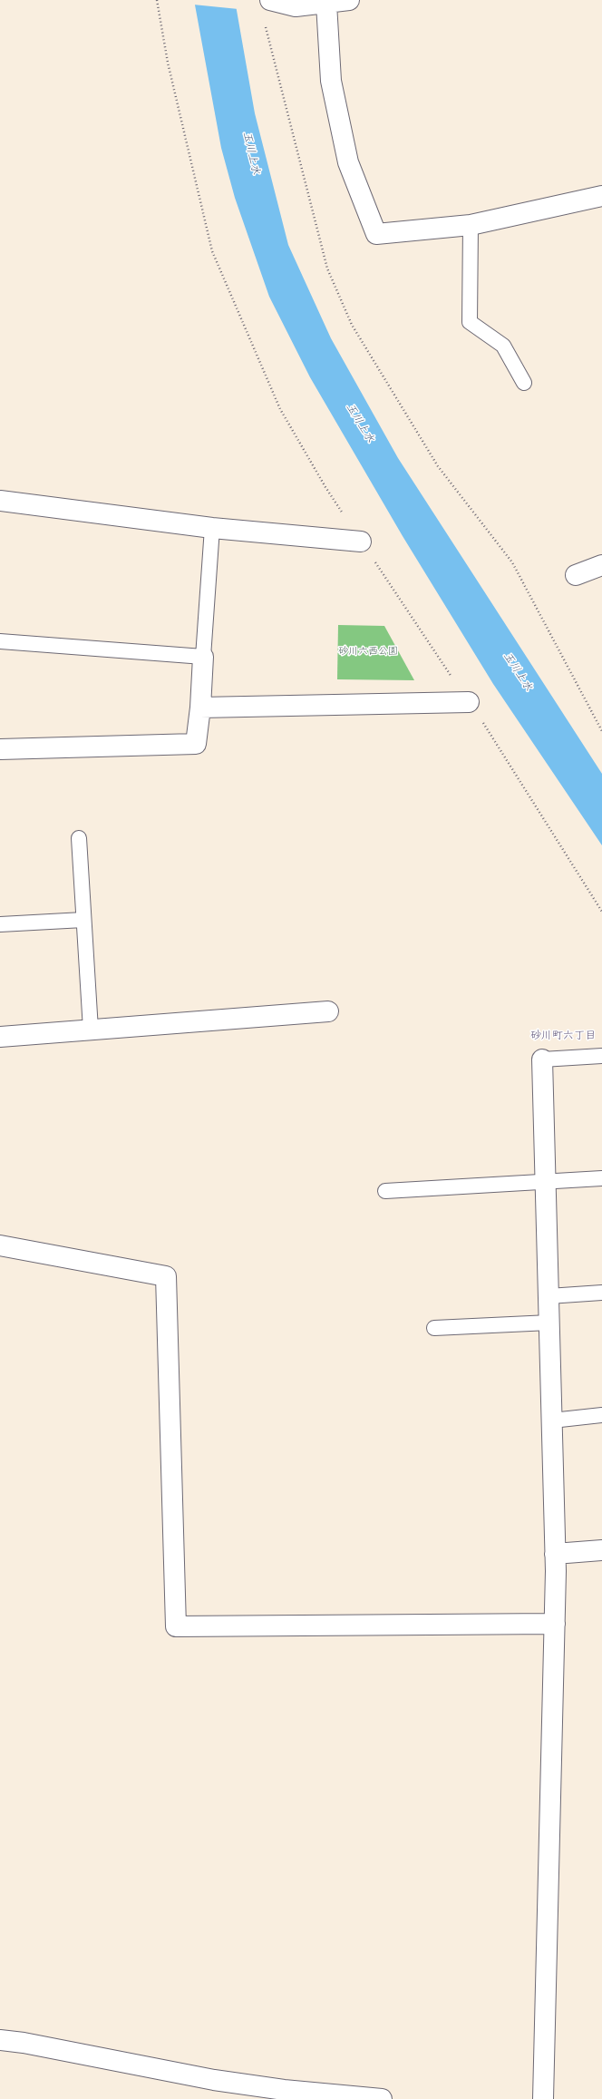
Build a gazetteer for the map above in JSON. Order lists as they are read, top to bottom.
{
  "districts": ["砂川町六丁目"],
  "water": ["玉川上水"],
  "parks": ["砂川六西公園"]
}
